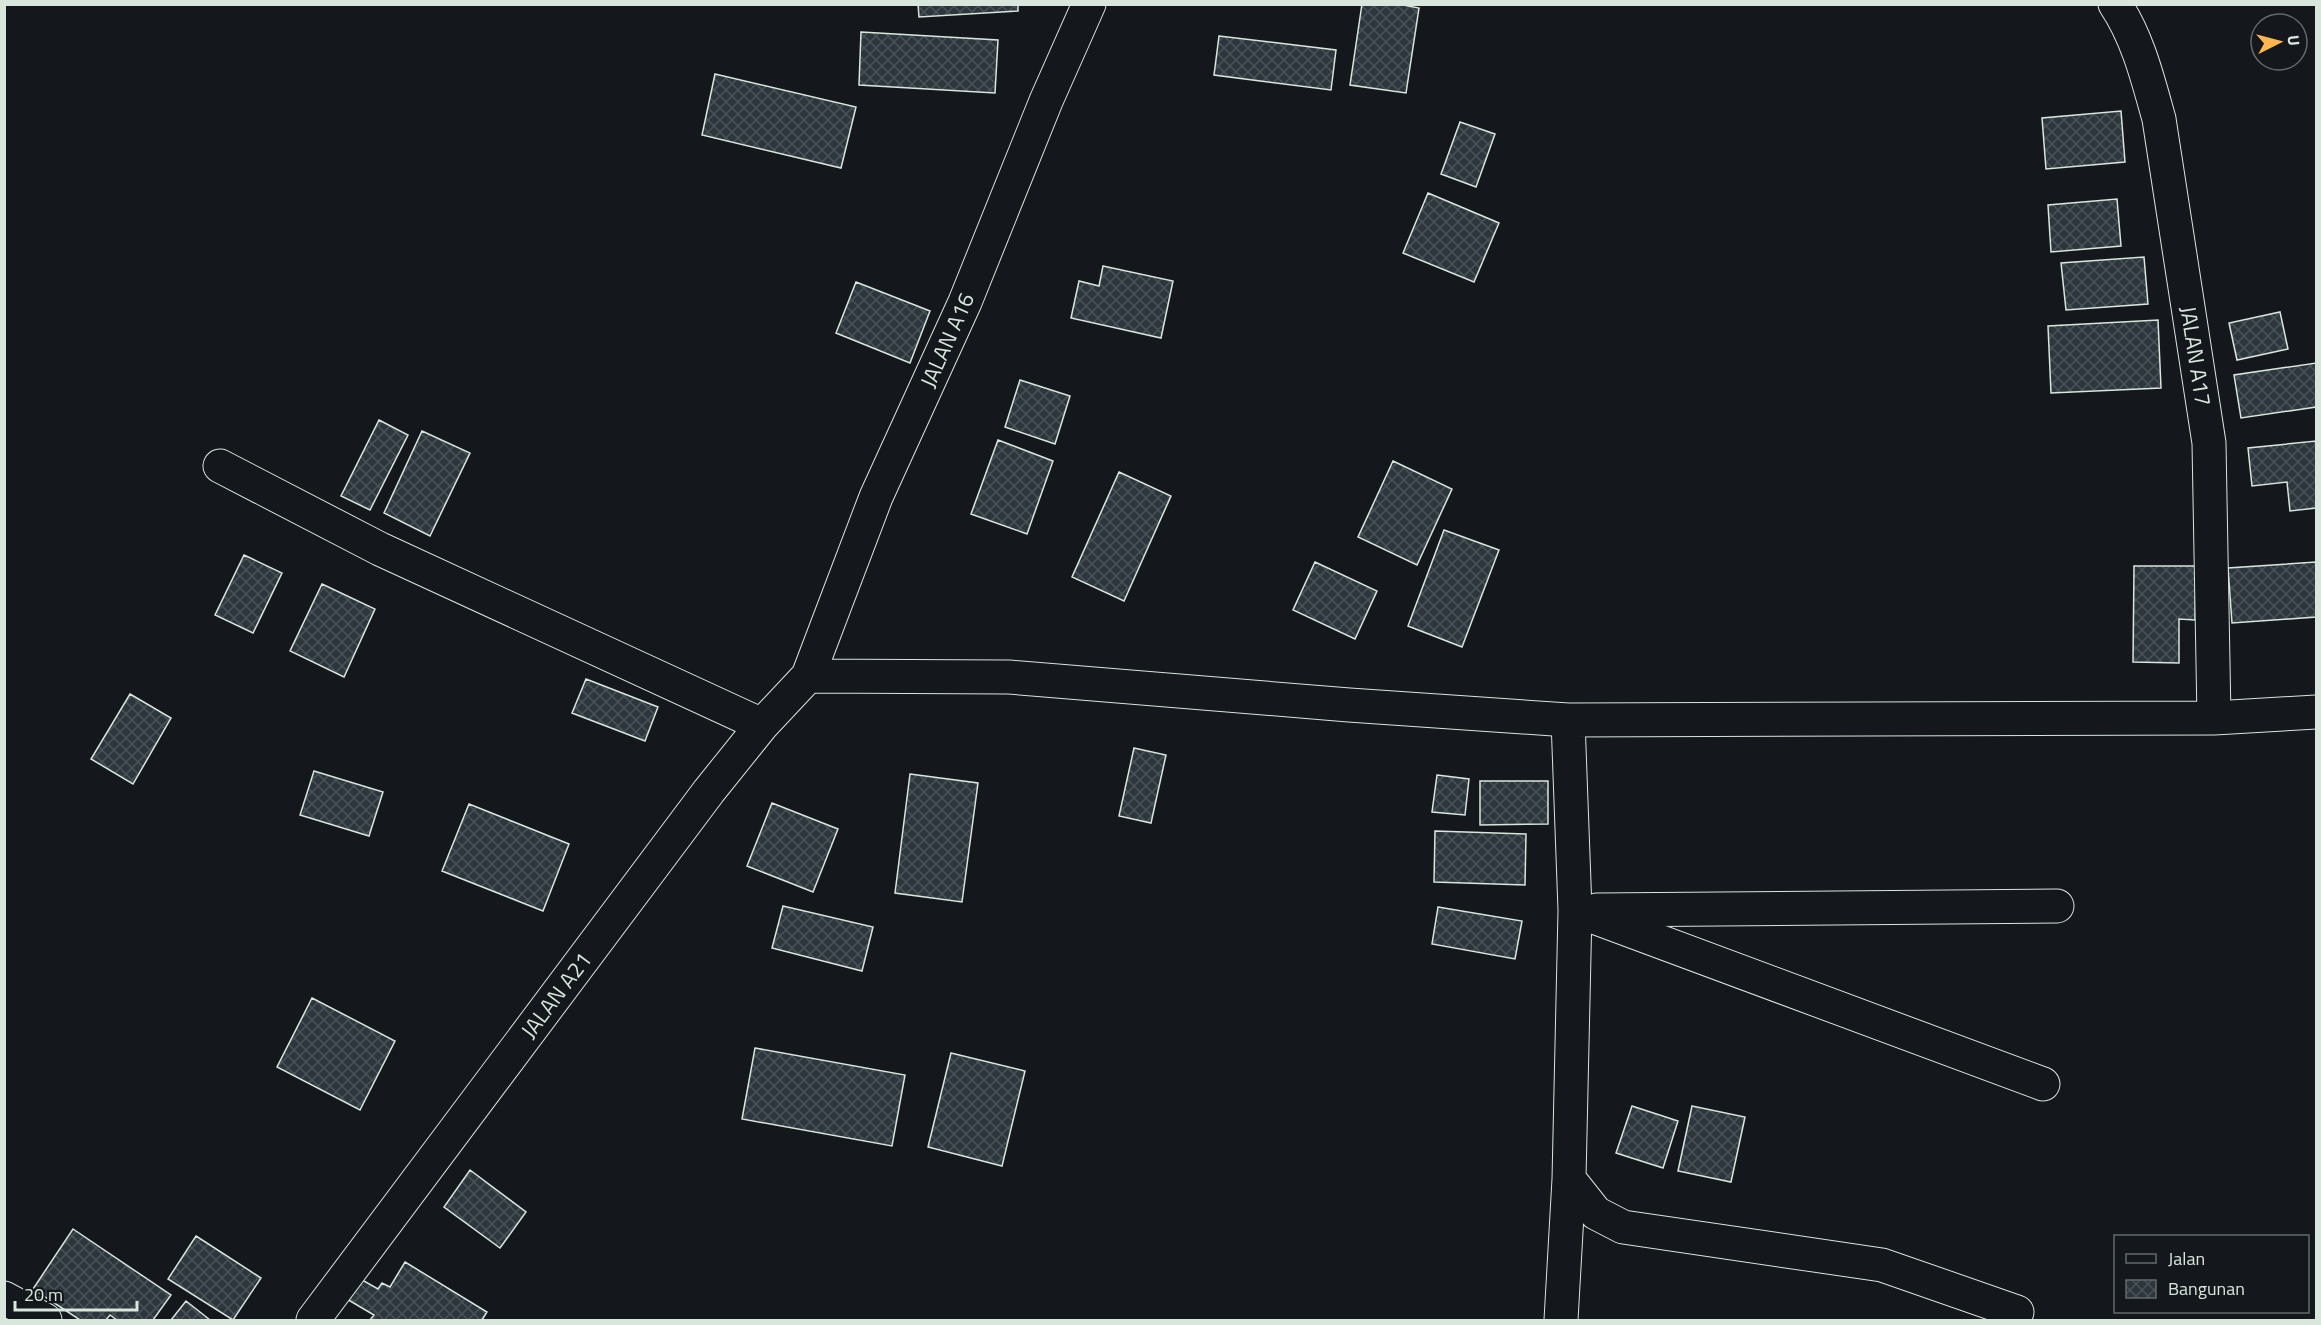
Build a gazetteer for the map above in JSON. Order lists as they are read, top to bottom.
{
  "streets": {
    "street": ["JALAN A16", "JALAN A17", "JALAN A21"]
  },
  "crossings": [
    ["JALAN A16", "JALAN A21"]
  ],
  "legend": ["Jalan", "Bangunan"],
  "scale_bar": "20 m",
  "north": "right"
}
